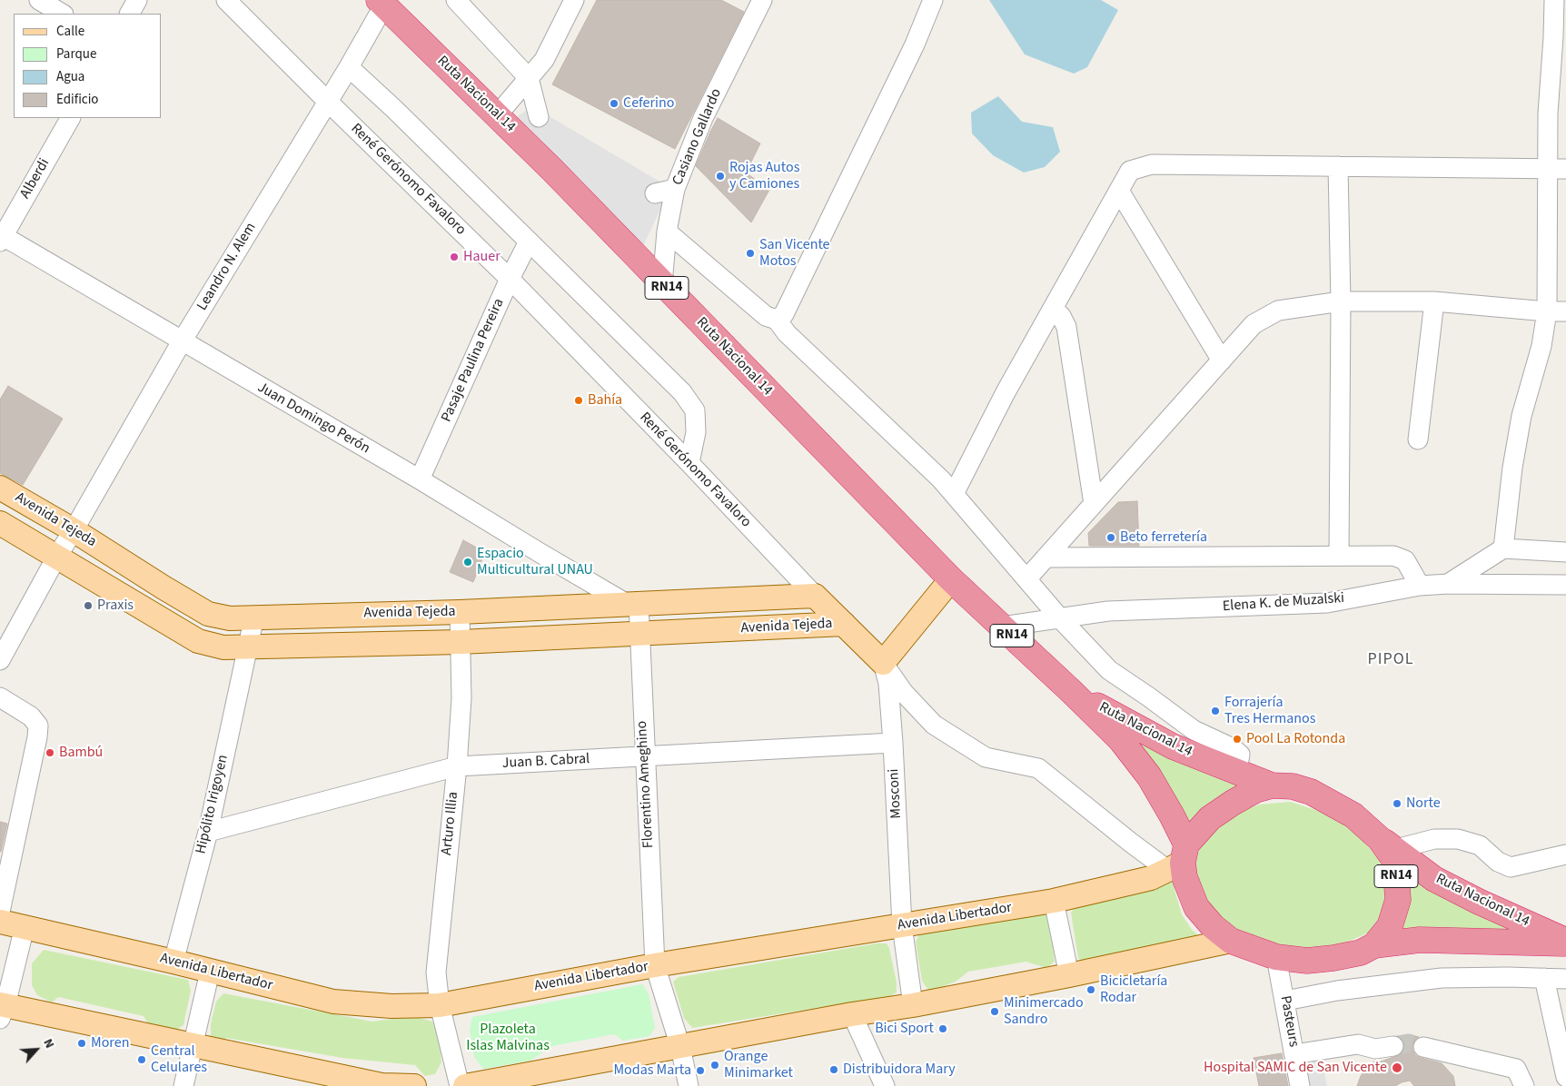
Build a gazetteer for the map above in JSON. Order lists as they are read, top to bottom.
{
  "streets": {
    "highway": ["Ruta Nacional 14", "RN14"],
    "main road": ["Avenida Tejeda", "Avenida Libertador"],
    "street": [
      "Casiano Gallardo",
      "Alberdi",
      "René Gerónomo Favaloro",
      "Leandro N. Alem",
      "Pasaje Paulina Pereira",
      "Juan Domingo Perón",
      "Elena K. de Muzalski",
      "Juan B. Cabral",
      "Florentino Ameghino",
      "Mosconi",
      "Hipólito Irigoyen",
      "Arturo Illia",
      "Pasteurs"
    ]
  },
  "crossings": [
    ["Ruta Nacional 14", "Casiano Gallardo"],
    ["Ruta Nacional 14", "Leandro N. Alem"],
    ["Ruta Nacional 14", "Elena K. de Muzalski"],
    ["Ruta Nacional 14", "Avenida Libertador"],
    ["Ruta Nacional 14", "Pasteurs"],
    ["Alberdi", "Juan Domingo Perón"],
    ["René Gerónomo Favaloro", "Leandro N. Alem"],
    ["René Gerónomo Favaloro", "Pasaje Paulina Pereira"],
    ["René Gerónomo Favaloro", "Avenida Tejeda"],
    ["Leandro N. Alem", "Juan Domingo Perón"],
    ["Leandro N. Alem", "Avenida Tejeda"],
    ["Pasaje Paulina Pereira", "Juan Domingo Perón"],
    ["Juan Domingo Perón", "Avenida Tejeda"],
    ["Juan Domingo Perón", "Florentino Ameghino"],
    ["Avenida Tejeda", "Florentino Ameghino"],
    ["Avenida Tejeda", "Mosconi"],
    ["Avenida Tejeda", "Hipólito Irigoyen"],
    ["Avenida Tejeda", "Arturo Illia"],
    ["Juan B. Cabral", "Florentino Ameghino"],
    ["Juan B. Cabral", "Mosconi"],
    ["Juan B. Cabral", "Hipólito Irigoyen"],
    ["Juan B. Cabral", "Arturo Illia"],
    ["Florentino Ameghino", "Avenida Libertador"],
    ["Mosconi", "Avenida Libertador"],
    ["Hipólito Irigoyen", "Avenida Libertador"],
    ["Arturo Illia", "Avenida Libertador"]
  ],
  "districts": ["PIPOL"],
  "parks": ["Plazoleta Islas Malvinas"],
  "places": [
    "Ceferino",
    "Rojas Autos y Camiones",
    "San Vicente Motos",
    "Hauer",
    "Bahía",
    "Beto ferretería",
    "Espacio Multicultural UNAU",
    "Praxis",
    "Forrajería Tres Hermanos",
    "Pool La Rotonda",
    "Bambú",
    "Norte",
    "Bicicletaría Rodar",
    "Minimercado Sandro",
    "Bici Sport",
    "Moren",
    "Central Celulares",
    "Orange Minimarket",
    "Hospital SAMIC de San Vicente",
    "Distribuidora Mary",
    "Modas Marta"
  ],
  "legend": [
    "Calle",
    "Parque",
    "Agua",
    "Edificio"
  ],
  "north": "top right"
}
